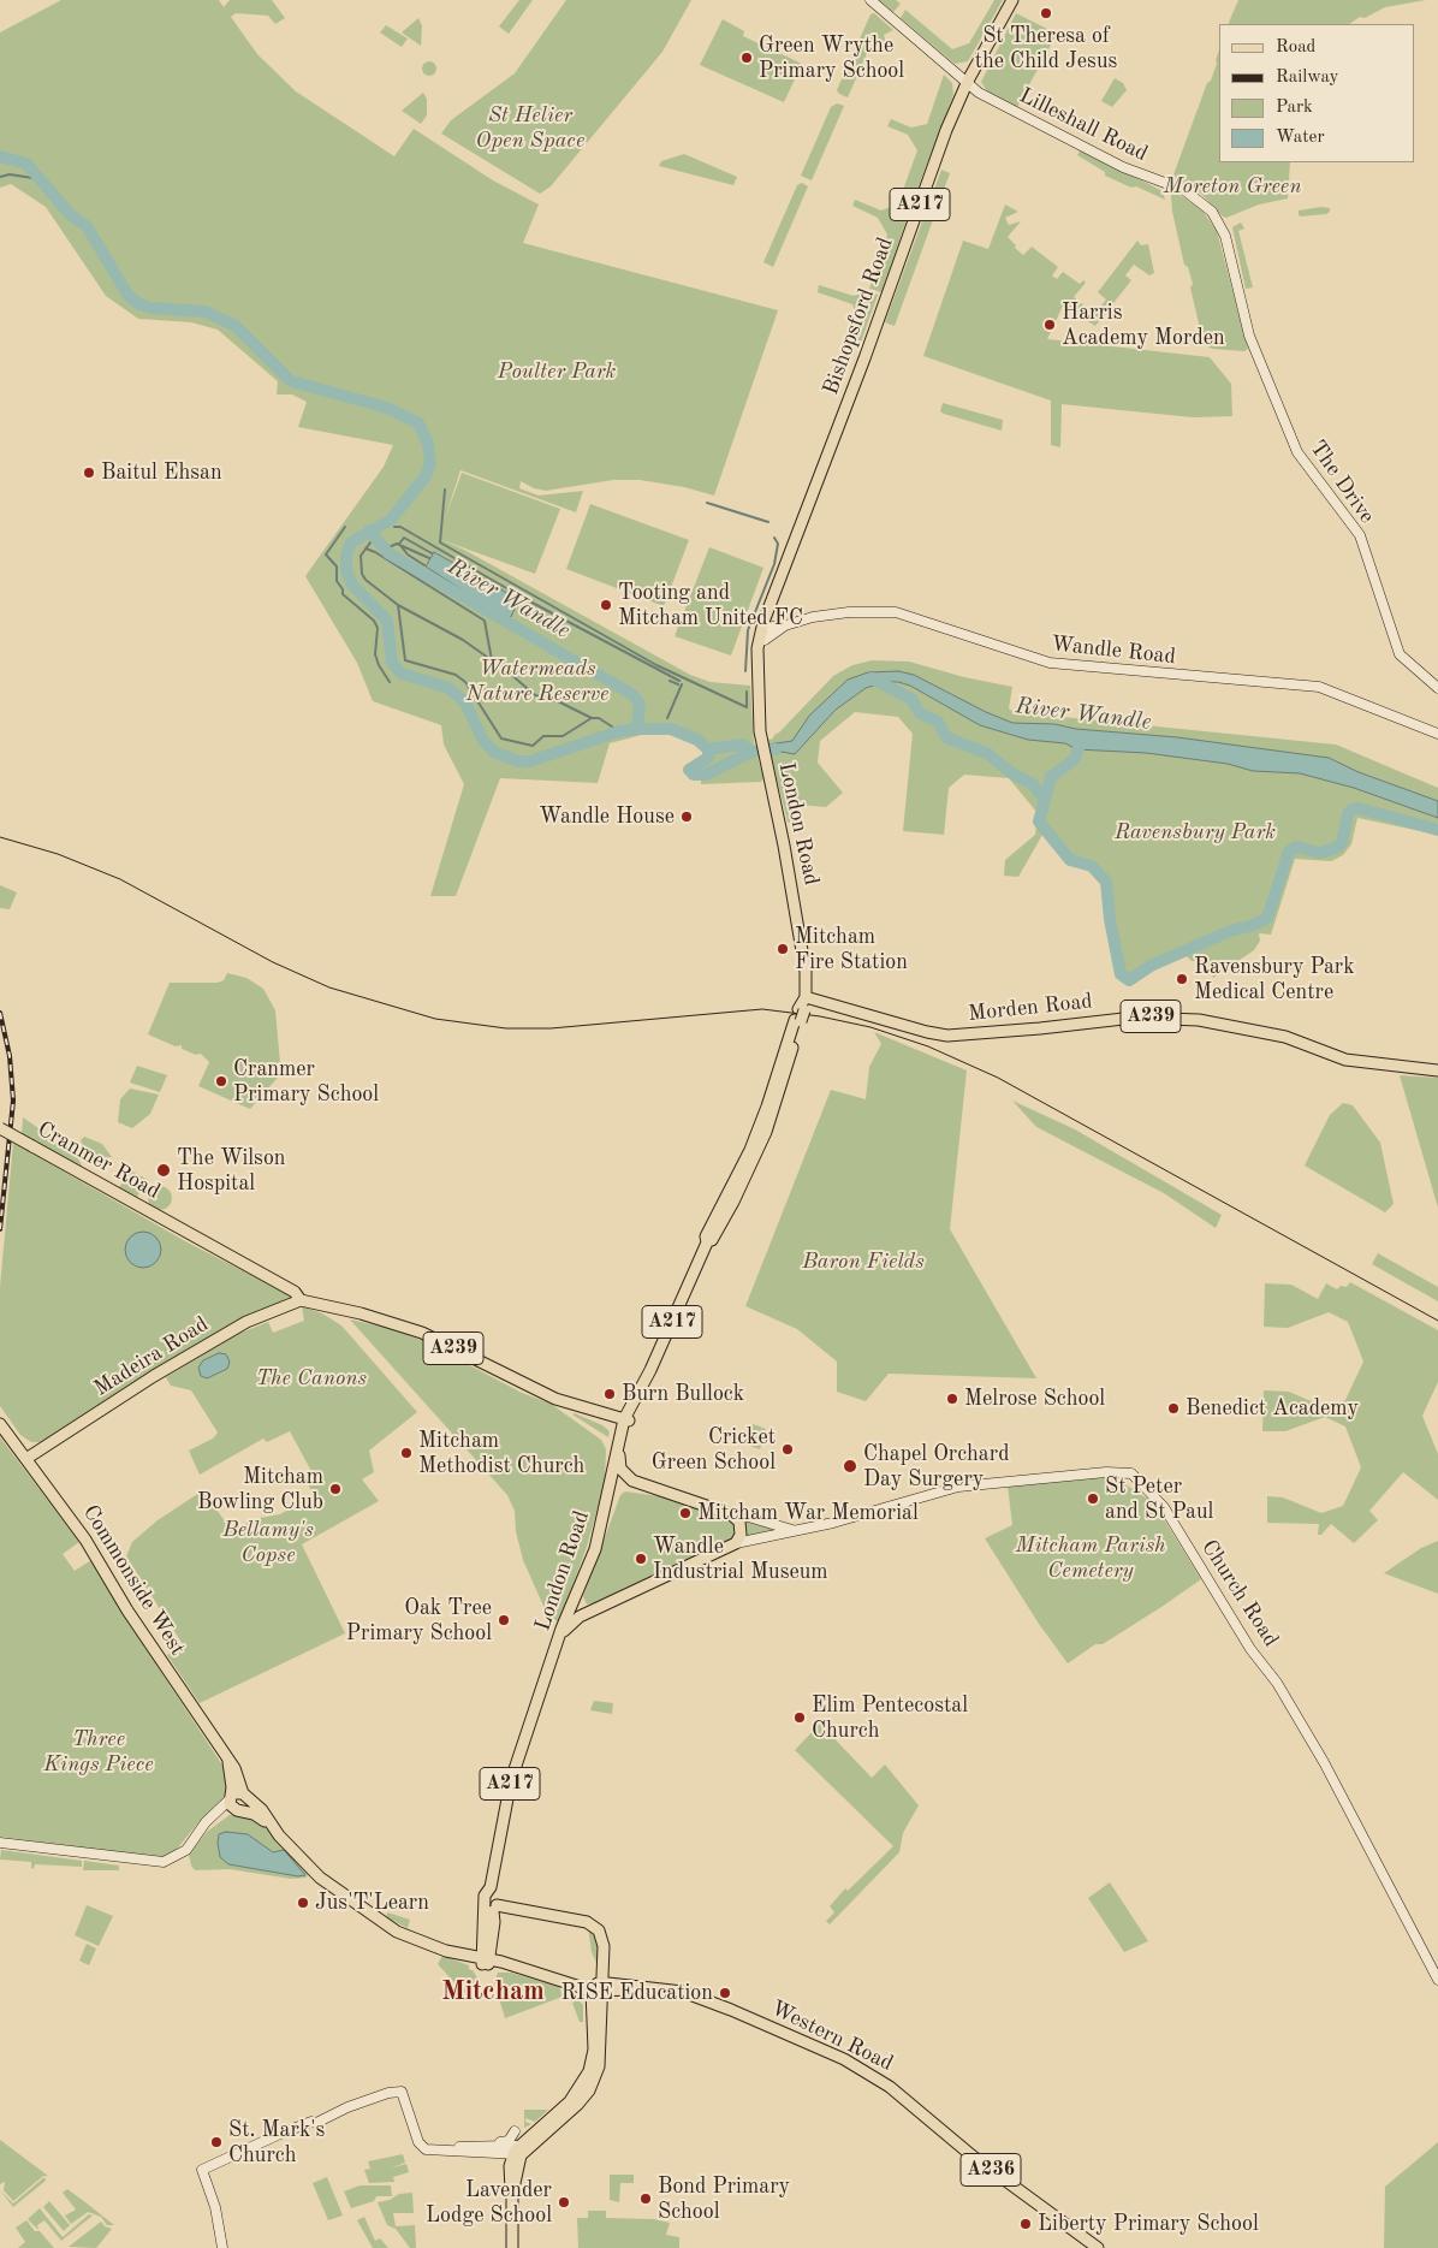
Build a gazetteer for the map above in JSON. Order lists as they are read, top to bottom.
{
  "streets": {
    "main road": [
      "A217",
      "Bishopsford Road",
      "London Road",
      "Morden Road",
      "A239",
      "Cranmer Road",
      "Madeira Road",
      "Commonside West",
      "Western Road",
      "A236"
    ],
    "street": [
      "Lilleshall Road",
      "The Drive",
      "Wandle Road",
      "Church Road"
    ]
  },
  "crossings": [
    ["Lilleshall Road", "Bishopsford Road"],
    ["Lilleshall Road", "The Drive"],
    ["A217", "London Road"],
    ["A217", "A239"],
    ["A217", "Church Road"],
    ["Bishopsford Road", "Wandle Road"],
    ["Bishopsford Road", "London Road"],
    ["Wandle Road", "London Road"],
    ["London Road", "Morden Road"],
    ["London Road", "A239"],
    ["London Road", "A236"],
    ["A239", "Cranmer Road"],
    ["A239", "Madeira Road"],
    ["Cranmer Road", "Madeira Road"],
    ["Madeira Road", "Commonside West"],
    ["Commonside West", "A236"],
    ["Western Road", "A236"]
  ],
  "districts": ["Mitcham"],
  "water": ["River Wandle"],
  "parks": [
    "St Helier Open Space",
    "Moreton Green",
    "Poulter Park",
    "Watermeads Nature Reserve",
    "Ravensbury Park",
    "Baron Fields",
    "The Canons",
    "Bellamy's Copse",
    "Mitcham Parish Cemetery",
    "Three Kings Piece"
  ],
  "places": [
    "St Theresa of the Child Jesus",
    "Green Wrythe Primary School",
    "Harris Academy Morden",
    "Baitul Ehsan",
    "Tooting and Mitcham United FC",
    "Wandle House",
    "Mitcham Fire Station",
    "Ravensbury Park Medical Centre",
    "Cranmer Primary School",
    "The Wilson Hospital",
    "Burn Bullock",
    "Melrose School",
    "Benedict Academy",
    "Cricket Green School",
    "Mitcham Methodist Church",
    "Chapel Orchard Day Surgery",
    "Mitcham Bowling Club",
    "St Peter and St Paul",
    "Mitcham War Memorial",
    "Wandle Industrial Museum",
    "Oak Tree Primary School",
    "Elim Pentecostal Church",
    "Jus'T'Learn",
    "RISE Education",
    "St. Mark's Church",
    "Bond Primary School",
    "Lavender Lodge School",
    "Liberty Primary School"
  ],
  "legend": [
    "Road",
    "Railway",
    "Park",
    "Water"
  ]
}
